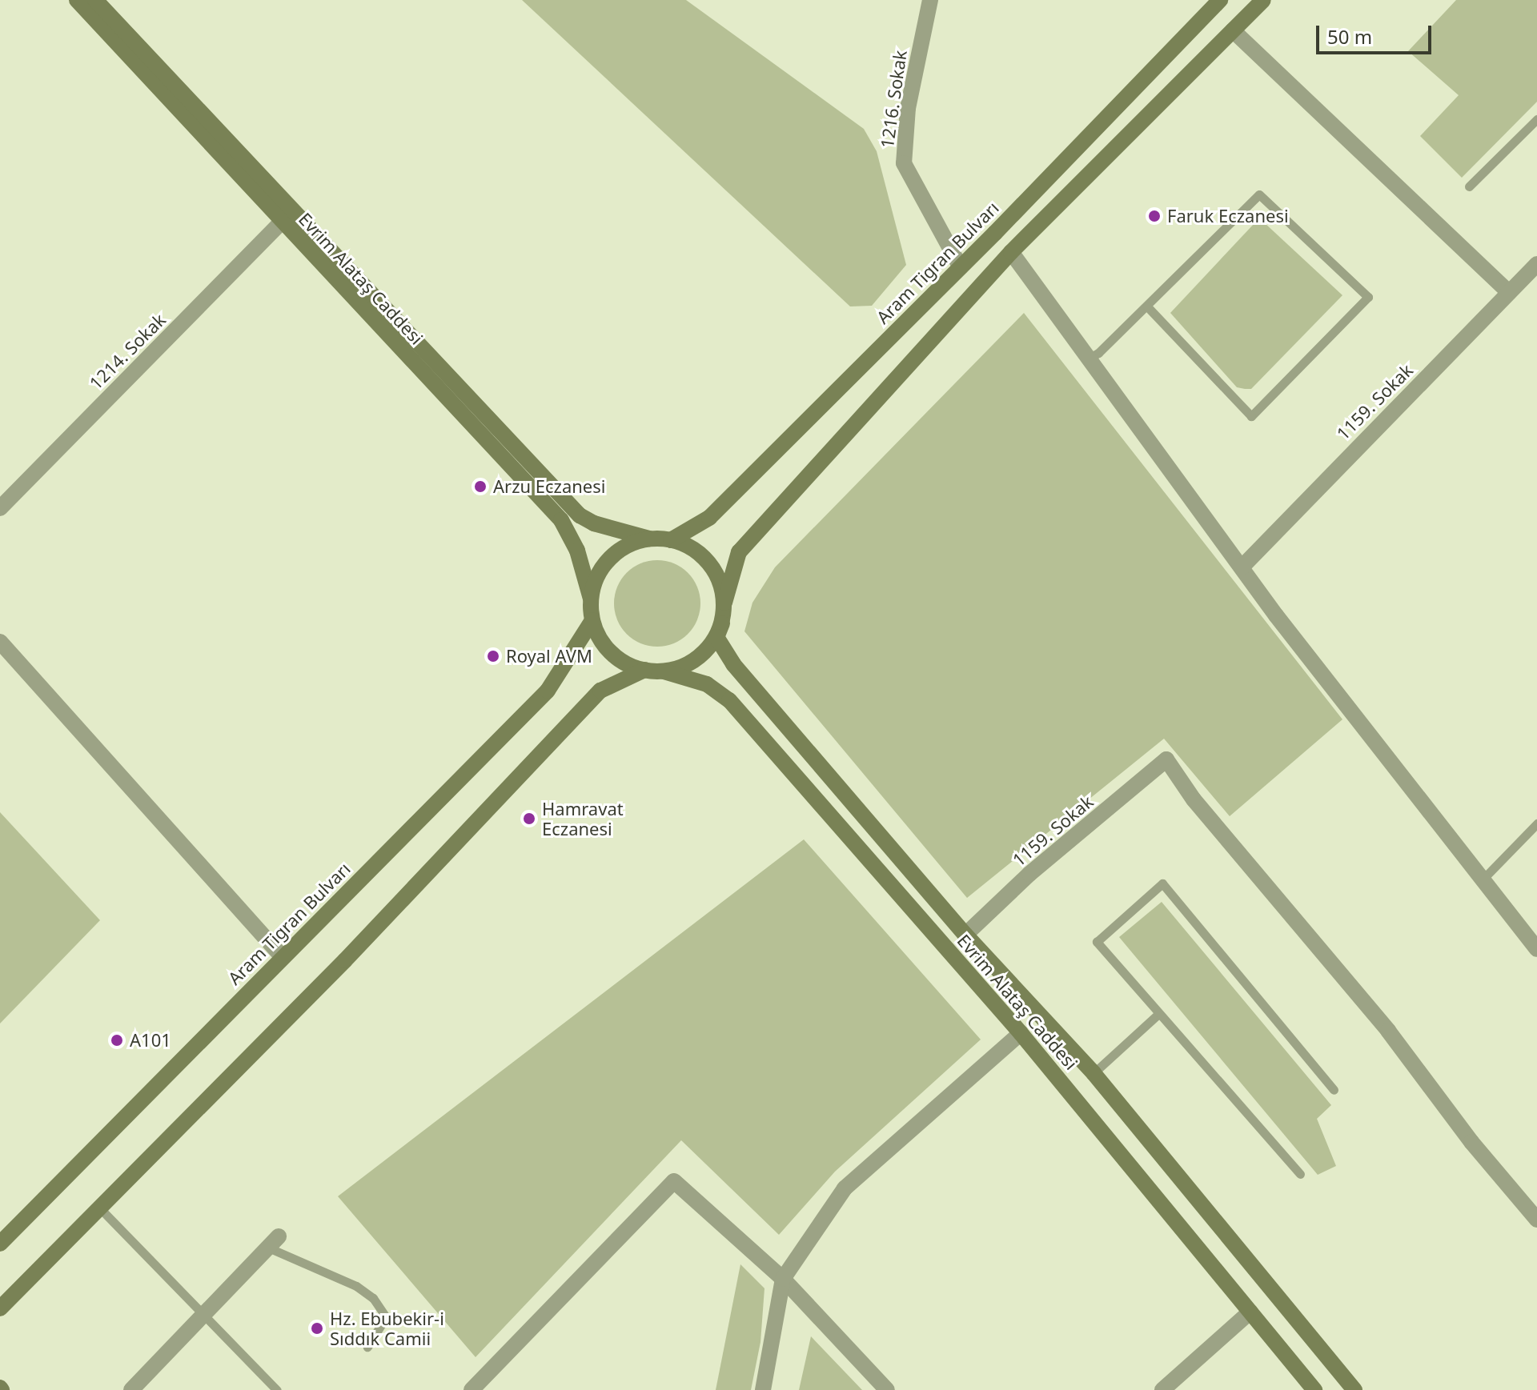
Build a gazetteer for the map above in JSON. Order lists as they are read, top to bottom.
{
  "streets": {
    "main road": ["Aram Tigran Bulvarı", "Evrim Alataş Caddesi"],
    "street": ["1216. Sokak", "1214. Sokak", "1159. Sokak"]
  },
  "crossings": [
    ["1216. Sokak", "Aram Tigran Bulvarı"],
    ["Aram Tigran Bulvarı", "Evrim Alataş Caddesi"],
    ["Evrim Alataş Caddesi", "1214. Sokak"]
  ],
  "places": [
    "Faruk Eczanesi",
    "Arzu Eczanesi",
    "Royal AVM",
    "Hamravat Eczanesi",
    "A101",
    "Hz. Ebubekir-i Sıddık Camii"
  ],
  "scale_bar": "50 m"
}
